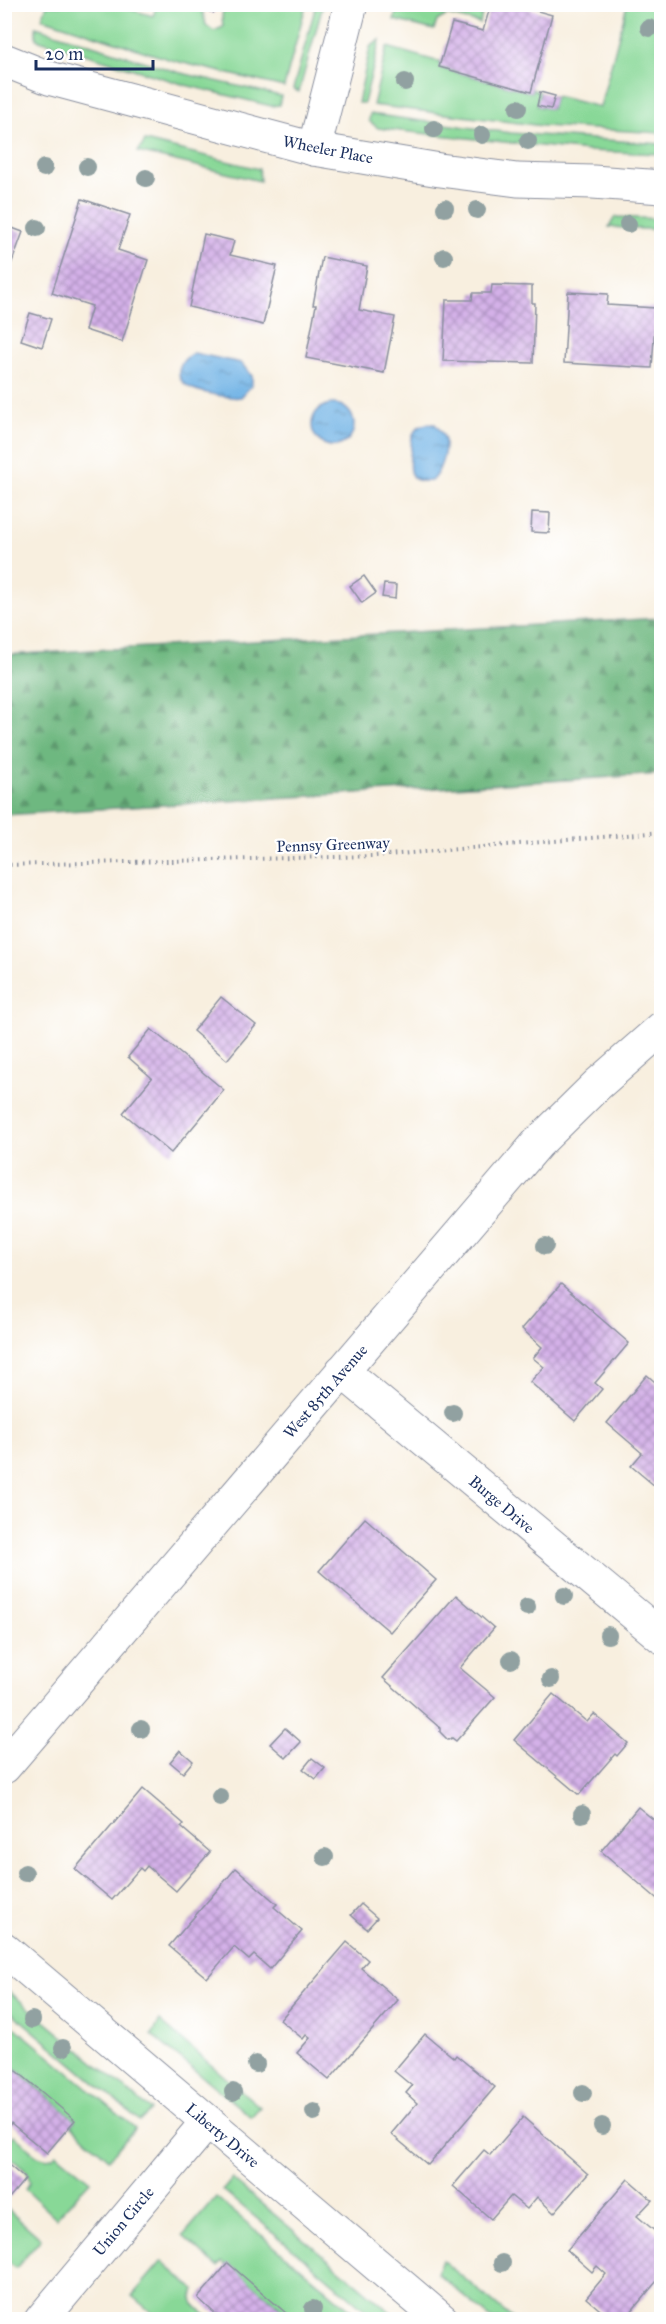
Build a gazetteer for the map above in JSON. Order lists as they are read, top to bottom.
{
  "streets": {
    "street": [
      "Wheeler Place",
      "West 85th Avenue",
      "Burge Drive",
      "Liberty Drive",
      "Union Circle"
    ],
    "path": ["Pennsy Greenway"]
  },
  "crossings": [
    ["West 85th Avenue", "Burge Drive"],
    ["Liberty Drive", "Union Circle"]
  ],
  "scale_bar": "20 m"
}
